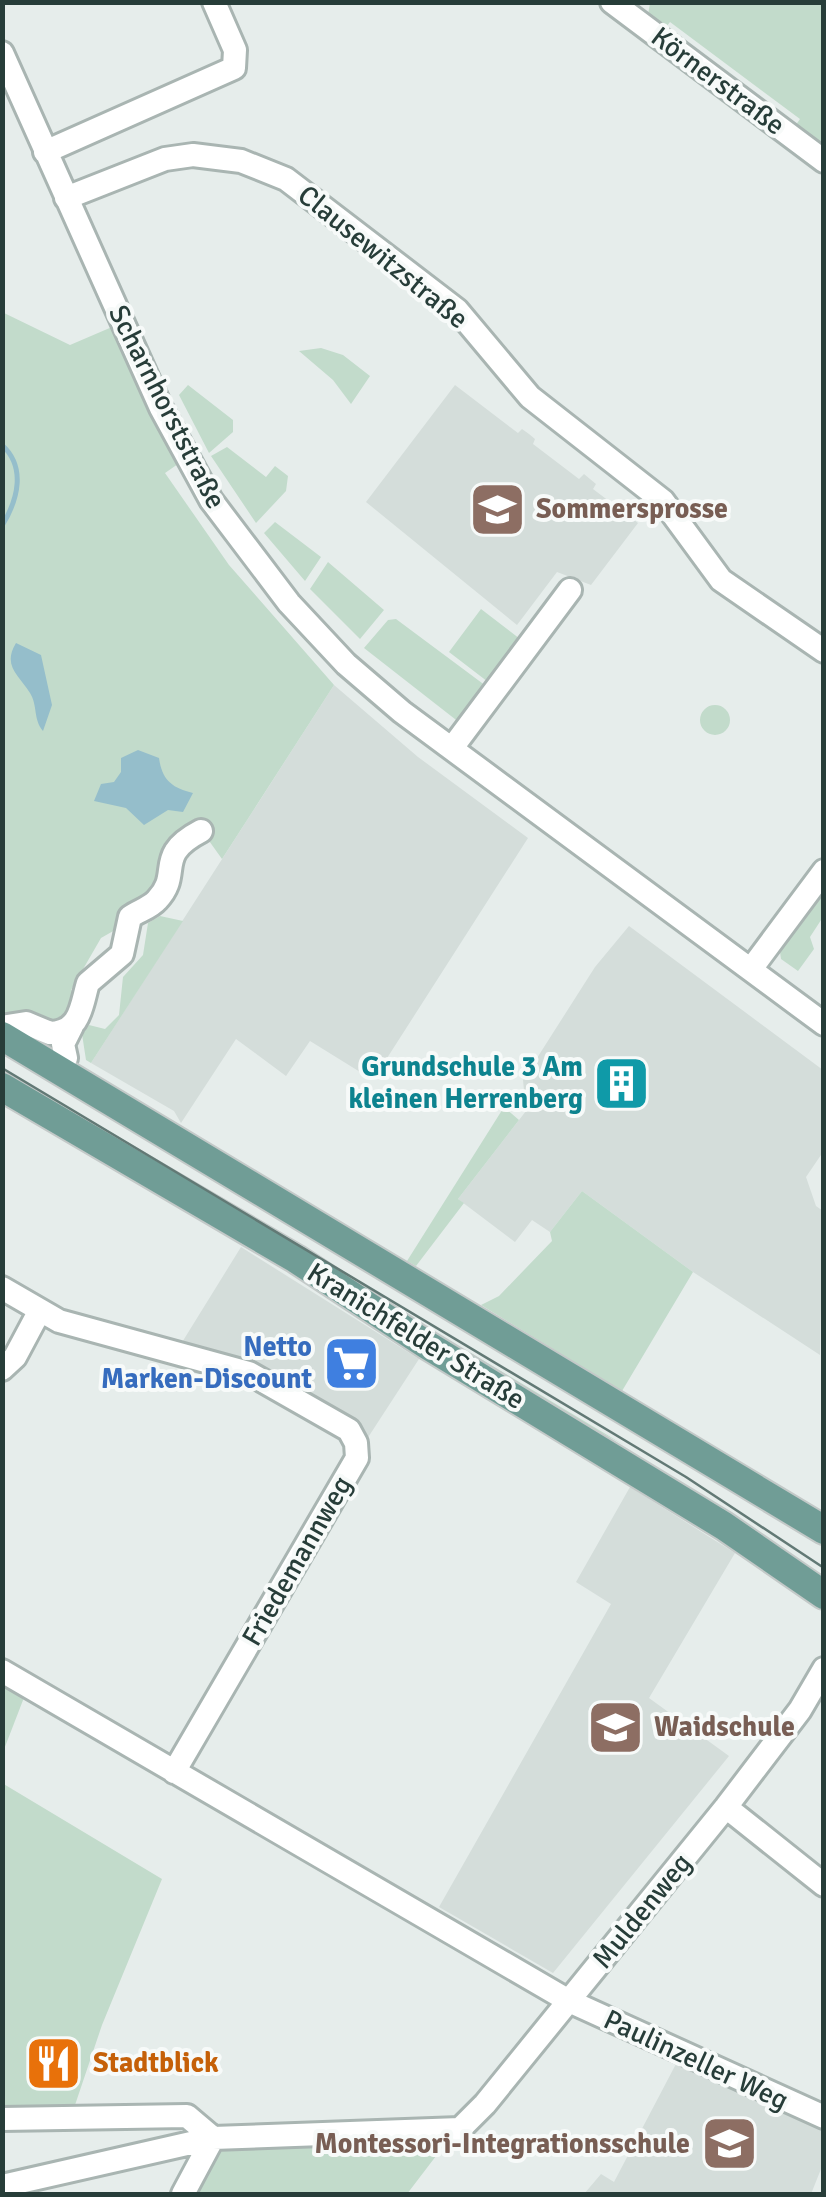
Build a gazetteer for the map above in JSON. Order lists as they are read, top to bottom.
{
  "streets": {
    "main road": ["Kranichfelder Straße"],
    "street": [
      "Körnerstraße",
      "Clausewitzstraße",
      "Scharnhorststraße",
      "Friedemannweg",
      "Muldenweg",
      "Paulinzeller Weg"
    ]
  },
  "crossings": [
    ["Clausewitzstraße", "Scharnhorststraße"],
    ["Muldenweg", "Paulinzeller Weg"]
  ],
  "places": {
    "school or university": ["Sommersprosse", "Waidschule", "Montessori-Integrationsschule"],
    "building": ["Grundschule 3 Am kleinen Herrenberg"],
    "supermarket": ["Netto Marken-Discount"],
    "restaurant": ["Stadtblick"]
  }
}
